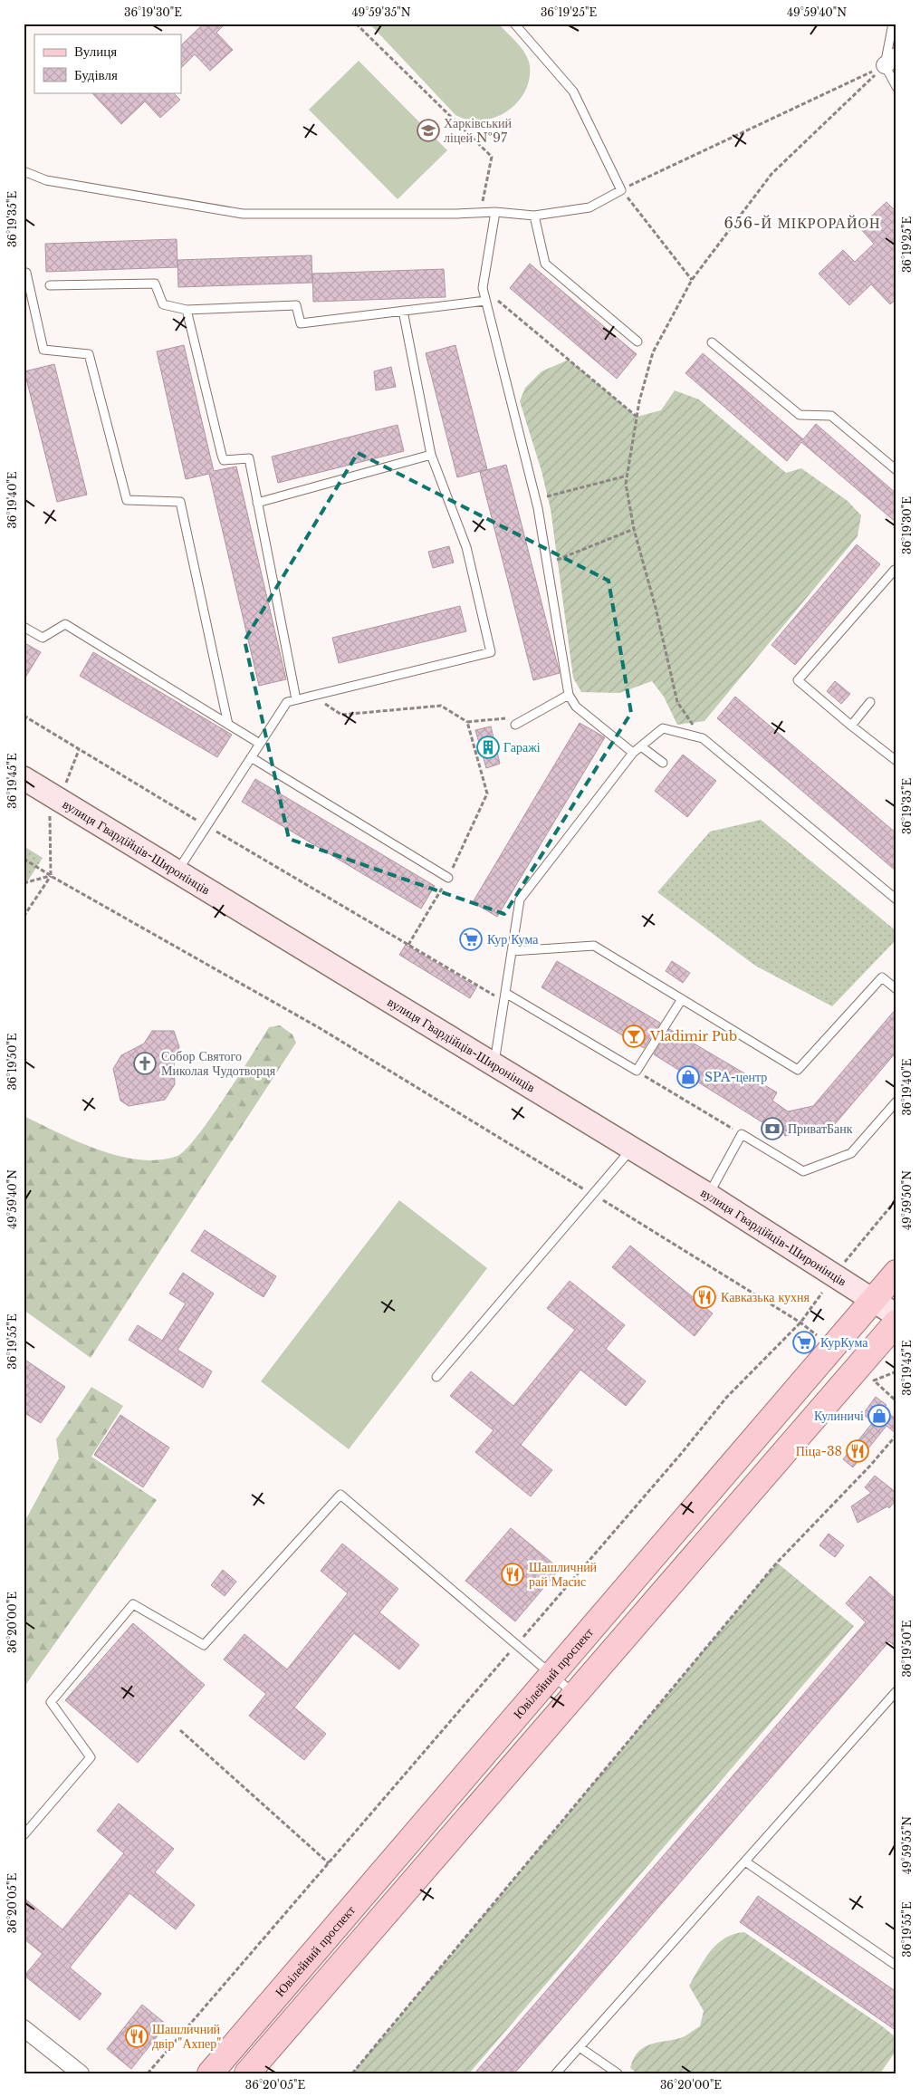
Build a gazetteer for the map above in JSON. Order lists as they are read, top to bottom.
{
  "streets": {
    "main road": ["вулиця Гвардійців-Широнінців", "Ювілейний проспект"]
  },
  "crossings": [
    ["вулиця Гвардійців-Широнінців", "Ювілейний проспект"]
  ],
  "districts": ["656-Й МІКРОРАЙОН"],
  "places": {
    "school or university": ["Харківський ліцей №97"],
    "building": ["Гаражі"],
    "supermarket": ["Кур Кума", "КурКума"],
    "bar": ["Vladimir Pub"],
    "church": ["Собор Святого Миколая Чудотворця"],
    "shop": ["SPA-центр", "Кулиничі"],
    "bank": ["ПриватБанк"],
    "restaurant": [
      "Кавказька кухня",
      "Піца-38",
      "Шашличний рай Масис",
      "Шашличний двір \"Ахпер\""
    ]
  },
  "legend": ["Вулиця", "Будівля"],
  "coordinates": [
    "36°19'30\"E",
    "49°59'35\"N",
    "36°19'25\"E",
    "49°59'40\"N",
    "36°19'35\"E",
    "36°19'40\"E",
    "36°19'45\"E",
    "36°19'50\"E",
    "49°59'50\"N",
    "36°19'55\"E",
    "36°20'00\"E",
    "49°59'55\"N",
    "36°20'05\"E"
  ]
}
